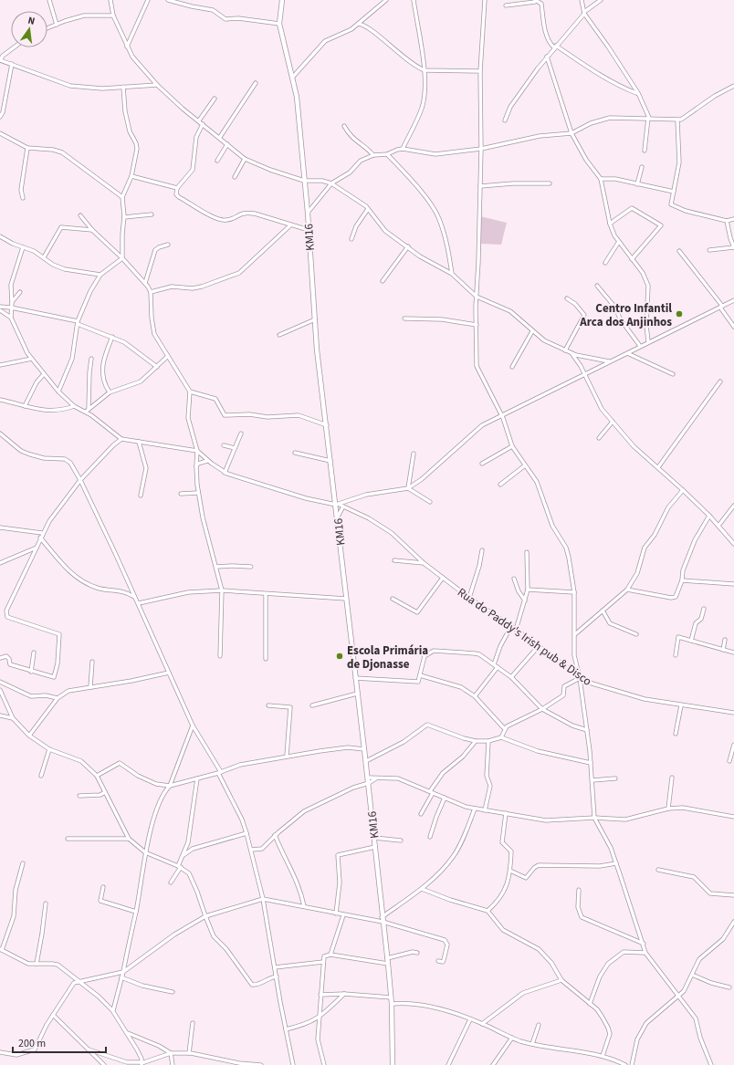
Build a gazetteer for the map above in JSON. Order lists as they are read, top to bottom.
{
  "streets": {
    "street": ["KM16", "Rua do Paddy's Irish pub & Disco"]
  },
  "crossings": [
    ["KM16", "Rua do Paddy's Irish pub & Disco"]
  ],
  "places": ["Centro Infantil Arca dos Anjinhos", "Escola Primária de Djonasse"],
  "scale_bar": "200 m",
  "north": "top"
}
